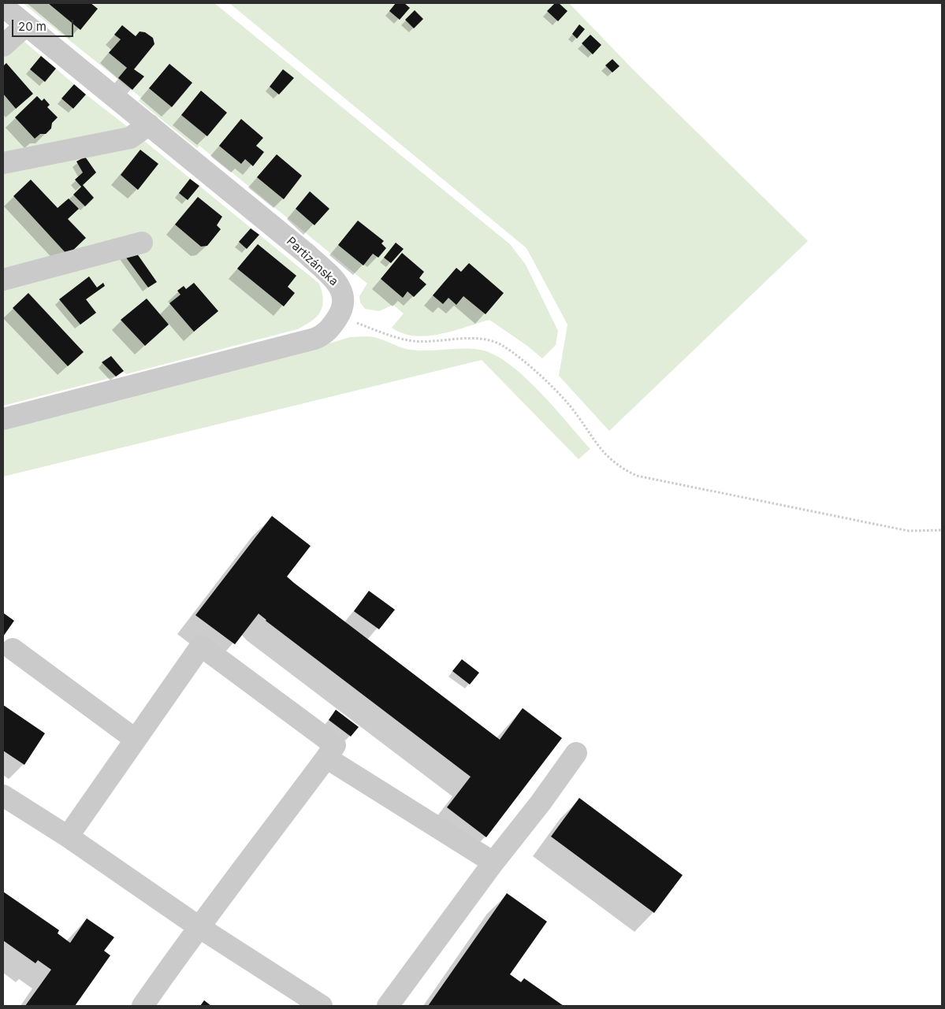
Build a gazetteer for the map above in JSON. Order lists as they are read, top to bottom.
{
  "streets": {
    "street": ["Partizánska"]
  },
  "scale_bar": "20 m"
}
